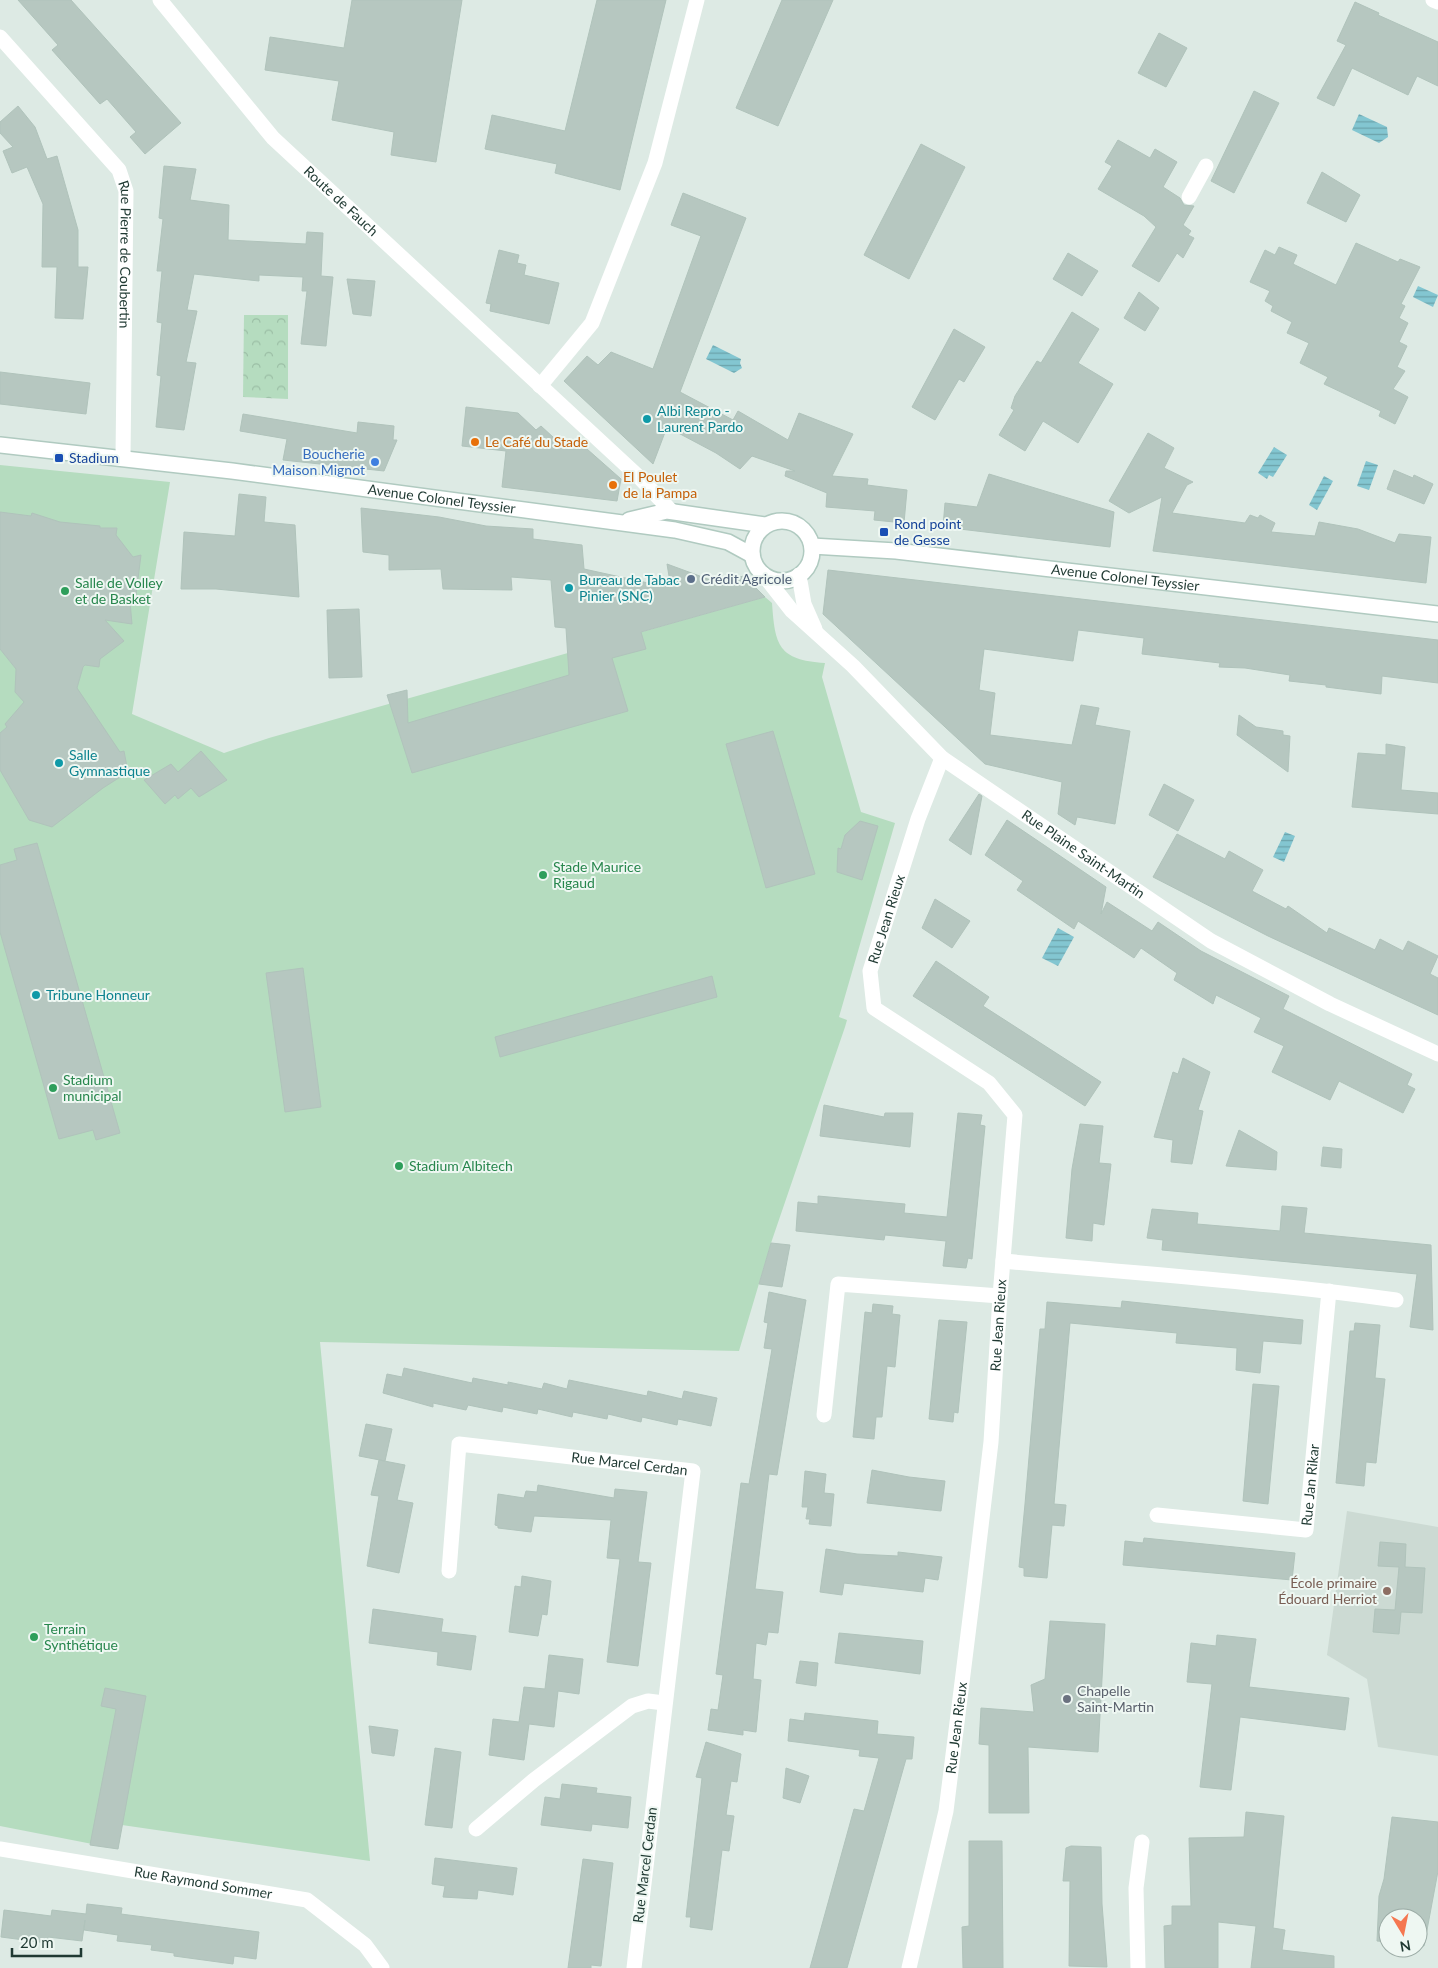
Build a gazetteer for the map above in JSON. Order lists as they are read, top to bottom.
{
  "streets": {
    "street": [
      "Route de Fauch",
      "Rue Pierre de Coubertin",
      "Avenue Colonel Teyssier",
      "Rue Plaine Saint-Martin",
      "Rue Jean Rieux",
      "Rue Marcel Cerdan",
      "Rue Jan Rikar",
      "Rue Raymond Sommer"
    ]
  },
  "crossings": [
    ["Route de Fauch", "Avenue Colonel Teyssier"],
    ["Rue Pierre de Coubertin", "Avenue Colonel Teyssier"],
    ["Avenue Colonel Teyssier", "Rue Plaine Saint-Martin"],
    ["Rue Plaine Saint-Martin", "Rue Jean Rieux"]
  ],
  "places": {
    "other": [
      "Albi Repro - Laurent Pardo",
      "Le Café du Stade",
      "Boucherie Maison Mignot",
      "El Poulet de la Pampa",
      "Crédit Agricole",
      "Bureau de Tabac Pinier (SNC)",
      "Salle de Volley et de Basket",
      "Salle Gymnastique",
      "Stade Maurice Rigaud",
      "Tribune Honneur",
      "Stadium municipal",
      "Stadium Albitech",
      "École primaire Édouard Herriot",
      "Terrain Synthétique",
      "Chapelle Saint-Martin"
    ],
    "transit": ["Stadium", "Rond point de Gesse"]
  },
  "scale_bar": "20 m",
  "north": "bottom"
}
